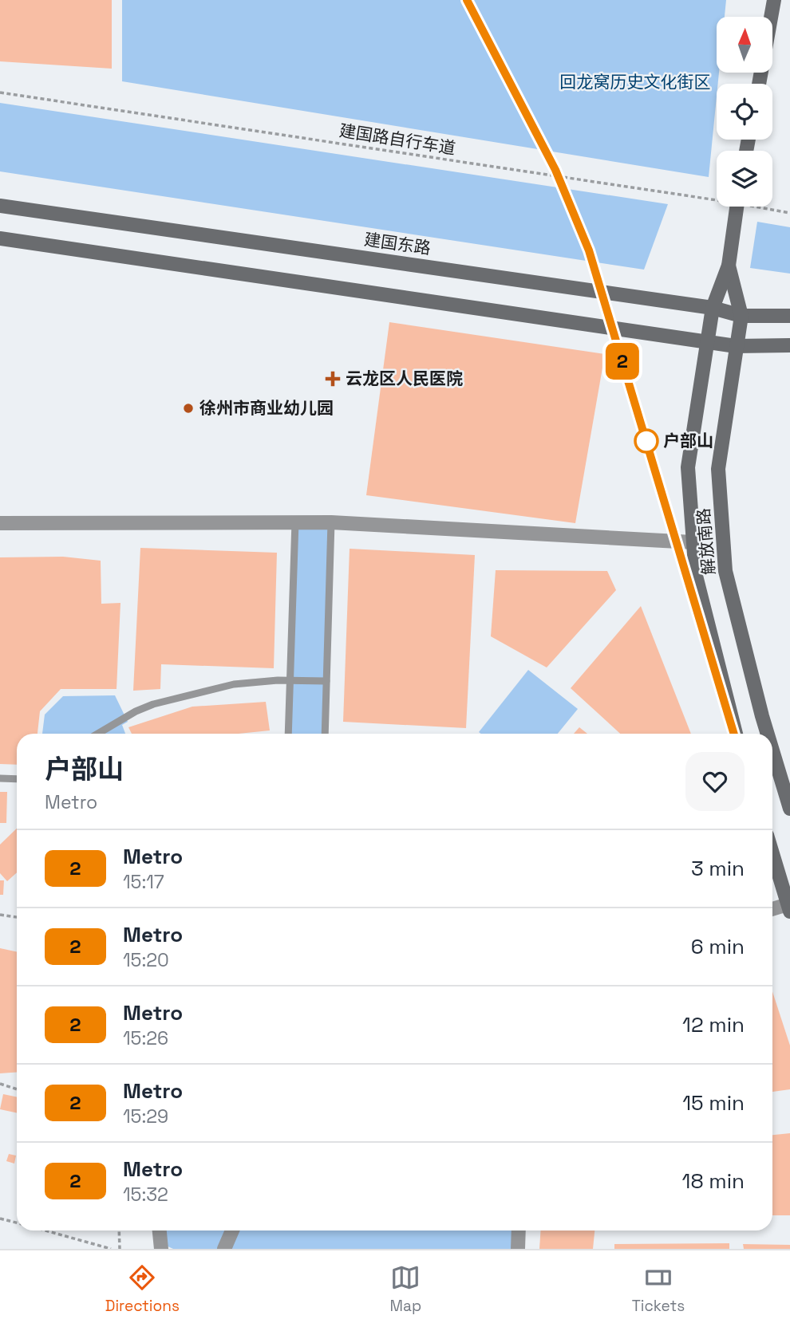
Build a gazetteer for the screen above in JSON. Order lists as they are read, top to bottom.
{
  "streets": {
    "main road": ["建国东路", "解放南路"],
    "path": ["建国路自行车道"]
  },
  "crossings": [
    ["建国东路", "解放南路"]
  ],
  "parks": ["回龙窝历史文化街区"],
  "places": {
    "health": ["云龙区人民医院"],
    "other": ["徐州市商业幼儿园", "户部山"]
  },
  "lines": ["metro line 2"],
  "north": "top",
  "page": {
    "on_map": "2",
    "heading": ["户部山", "Metro"],
    "list": [
      {
        "mark": "2",
        "name": "Metro",
        "note": "15:17",
        "value": "3 min"
      },
      {
        "mark": "2",
        "name": "Metro",
        "note": "15:20",
        "value": "6 min"
      },
      {
        "mark": "2",
        "name": "Metro",
        "note": "15:26",
        "value": "12 min"
      },
      {
        "mark": "2",
        "name": "Metro",
        "note": "15:29",
        "value": "15 min"
      },
      {
        "mark": "2",
        "name": "Metro",
        "note": "15:32",
        "value": "18 min"
      }
    ],
    "tabs": ["Directions", "Map", "Tickets"]
  }
}
